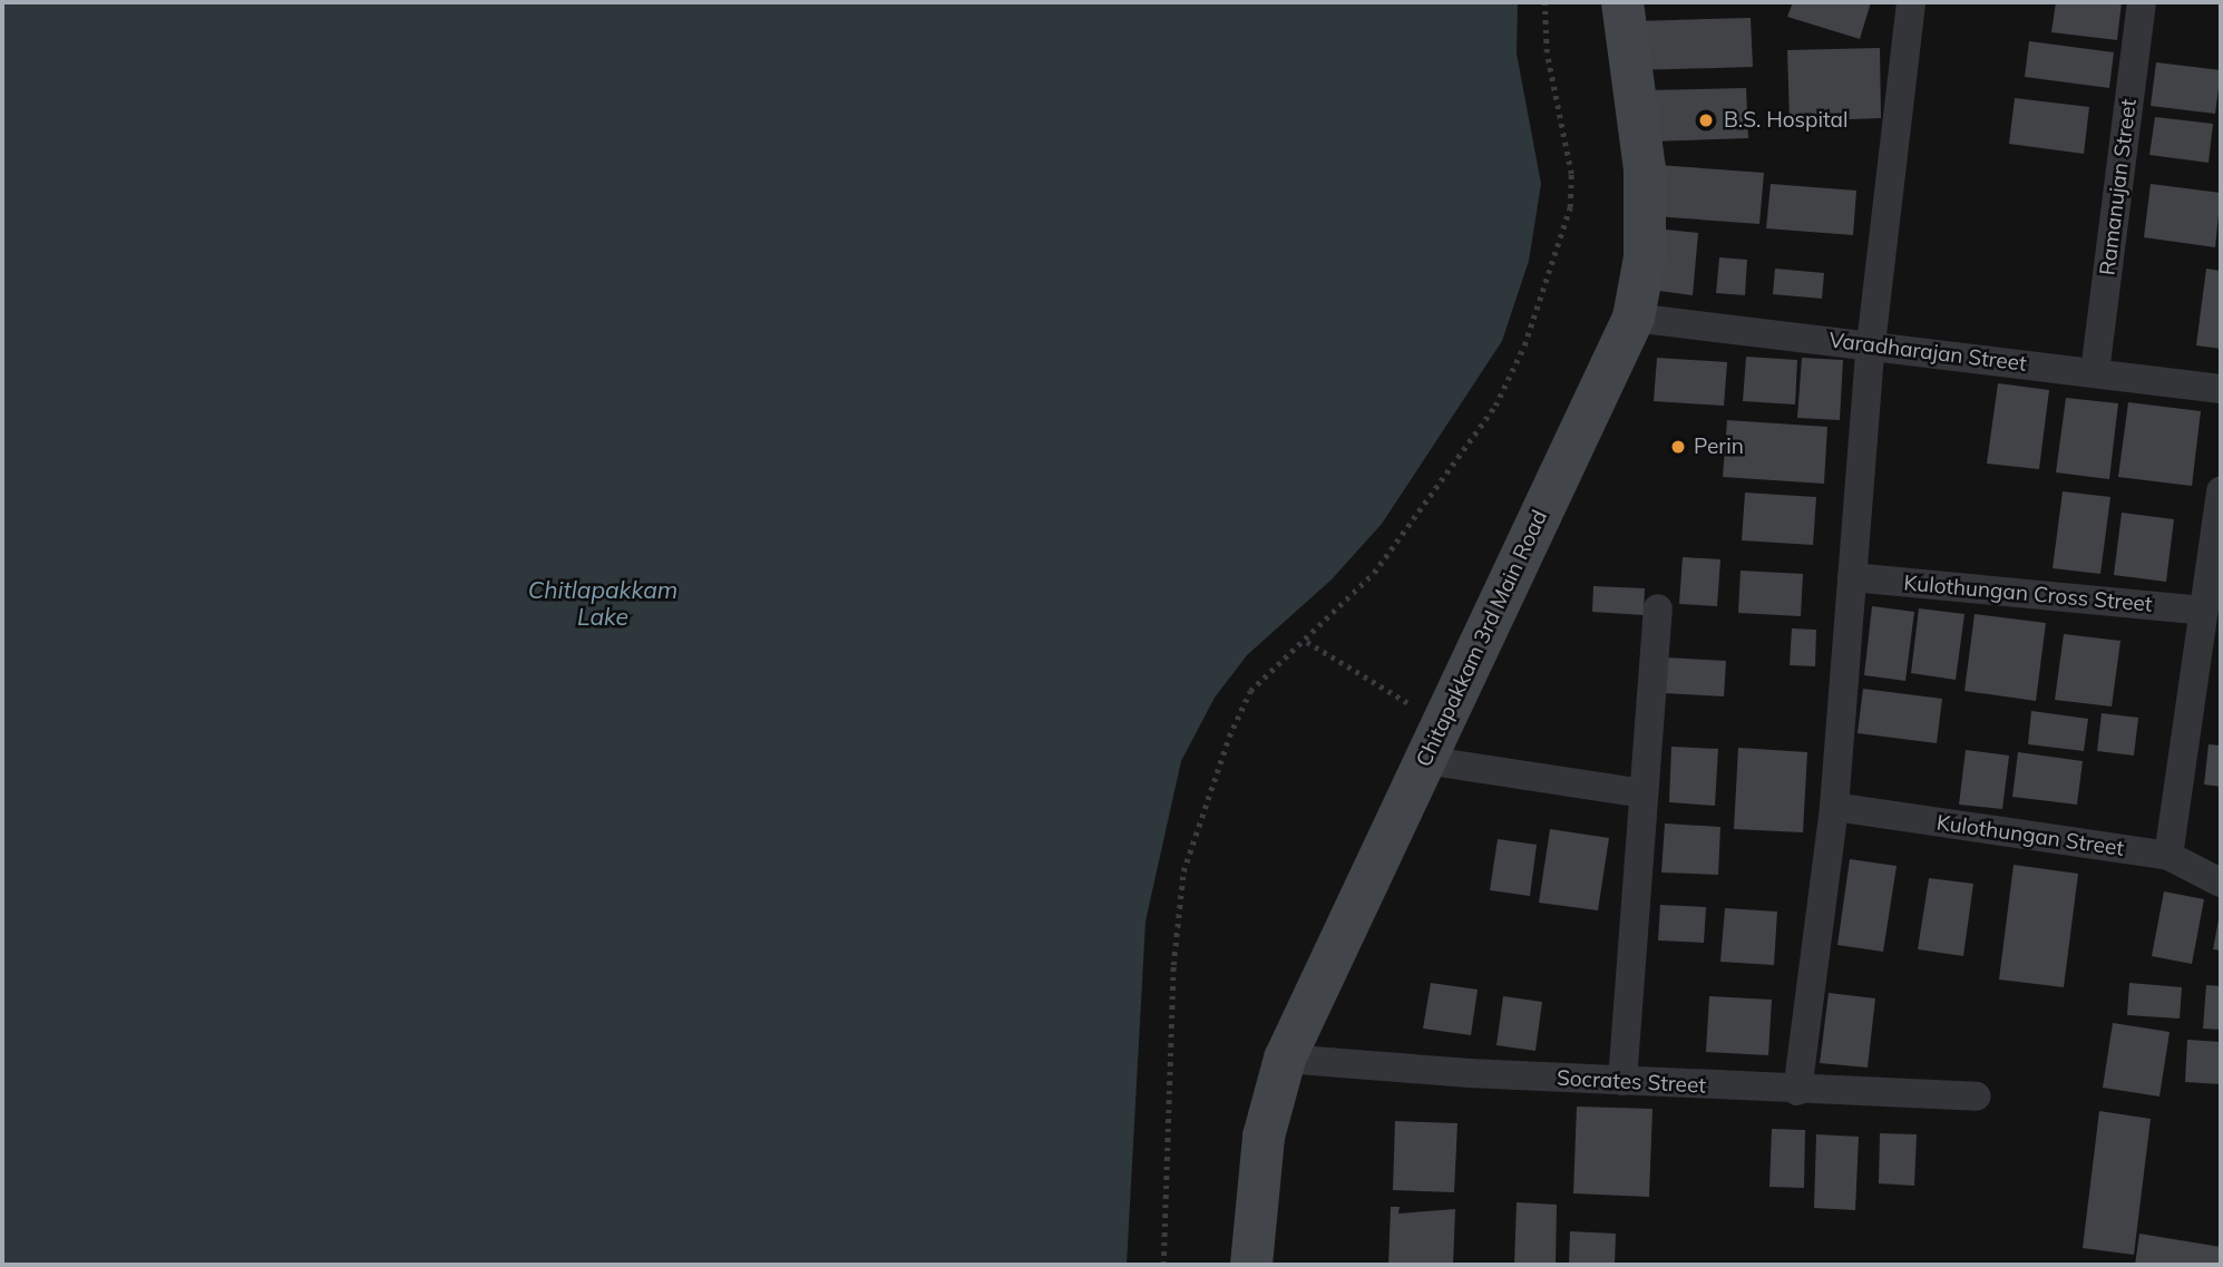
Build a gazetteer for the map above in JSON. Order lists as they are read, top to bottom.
{
  "streets": {
    "street": [
      "Ramanujan Street",
      "Varadharajan Street",
      "Kulothungan Cross Street",
      "Chitapakkam 3rd Main Road",
      "Kulothungan Street",
      "Socrates Street"
    ]
  },
  "crossings": [
    ["Ramanujan Street", "Varadharajan Street"],
    ["Varadharajan Street", "Chitapakkam 3rd Main Road"],
    ["Chitapakkam 3rd Main Road", "Socrates Street"]
  ],
  "water": ["Chitlapakkam Lake"],
  "places": ["B.S. Hospital", "Perin"]
}
